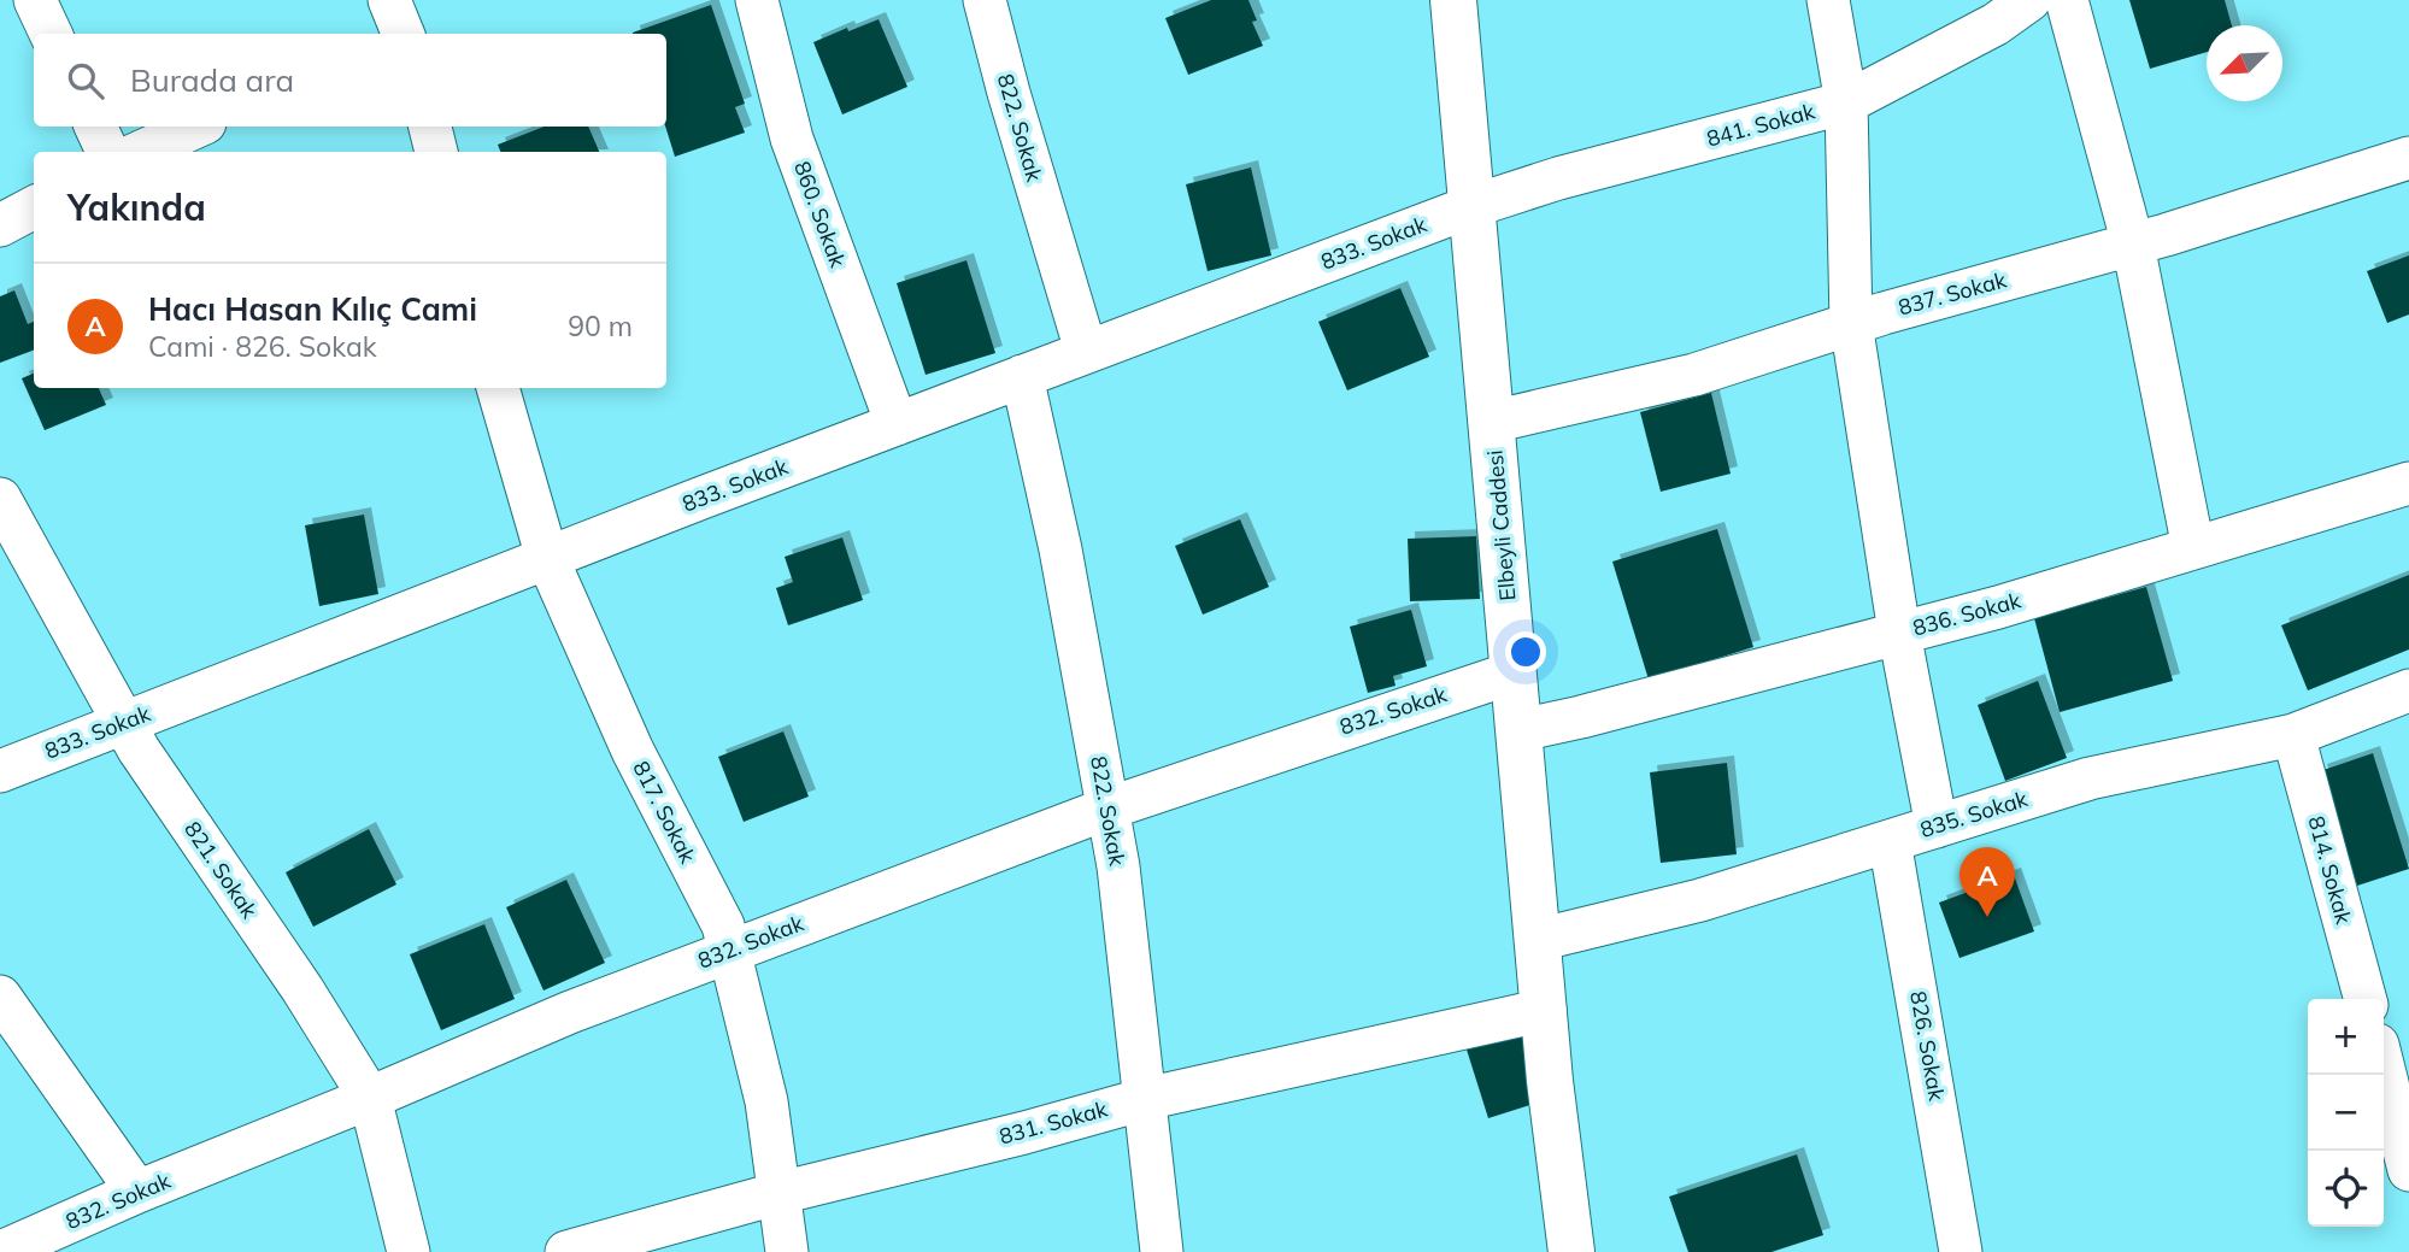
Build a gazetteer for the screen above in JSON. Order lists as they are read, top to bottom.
{
  "streets": {
    "street": [
      "841. Sokak",
      "822. Sokak",
      "860. Sokak",
      "833. Sokak",
      "837. Sokak",
      "Elbeyli Caddesi",
      "836. Sokak",
      "832. Sokak",
      "817. Sokak",
      "835. Sokak",
      "821. Sokak",
      "814. Sokak",
      "826. Sokak",
      "831. Sokak"
    ]
  },
  "crossings": [
    ["841. Sokak", "833. Sokak"],
    ["841. Sokak", "Elbeyli Caddesi"],
    ["822. Sokak", "833. Sokak"],
    ["822. Sokak", "832. Sokak"],
    ["822. Sokak", "831. Sokak"],
    ["860. Sokak", "833. Sokak"],
    ["833. Sokak", "Elbeyli Caddesi"],
    ["833. Sokak", "817. Sokak"],
    ["833. Sokak", "821. Sokak"],
    ["837. Sokak", "Elbeyli Caddesi"],
    ["Elbeyli Caddesi", "836. Sokak"],
    ["Elbeyli Caddesi", "832. Sokak"],
    ["Elbeyli Caddesi", "835. Sokak"],
    ["Elbeyli Caddesi", "831. Sokak"],
    ["832. Sokak", "817. Sokak"],
    ["832. Sokak", "821. Sokak"],
    ["817. Sokak", "831. Sokak"],
    ["835. Sokak", "814. Sokak"],
    ["835. Sokak", "826. Sokak"]
  ],
  "north": "bottom left",
  "page": {
    "search": "Burada ara",
    "heading": "Yakında",
    "list": [
      {
        "mark": "A",
        "name": "Hacı Hasan Kılıç Cami",
        "note": "Cami · 826. Sokak",
        "value": "90 m"
      }
    ],
    "pins": "A",
    "map_buttons": ["+", "−"]
  }
}
